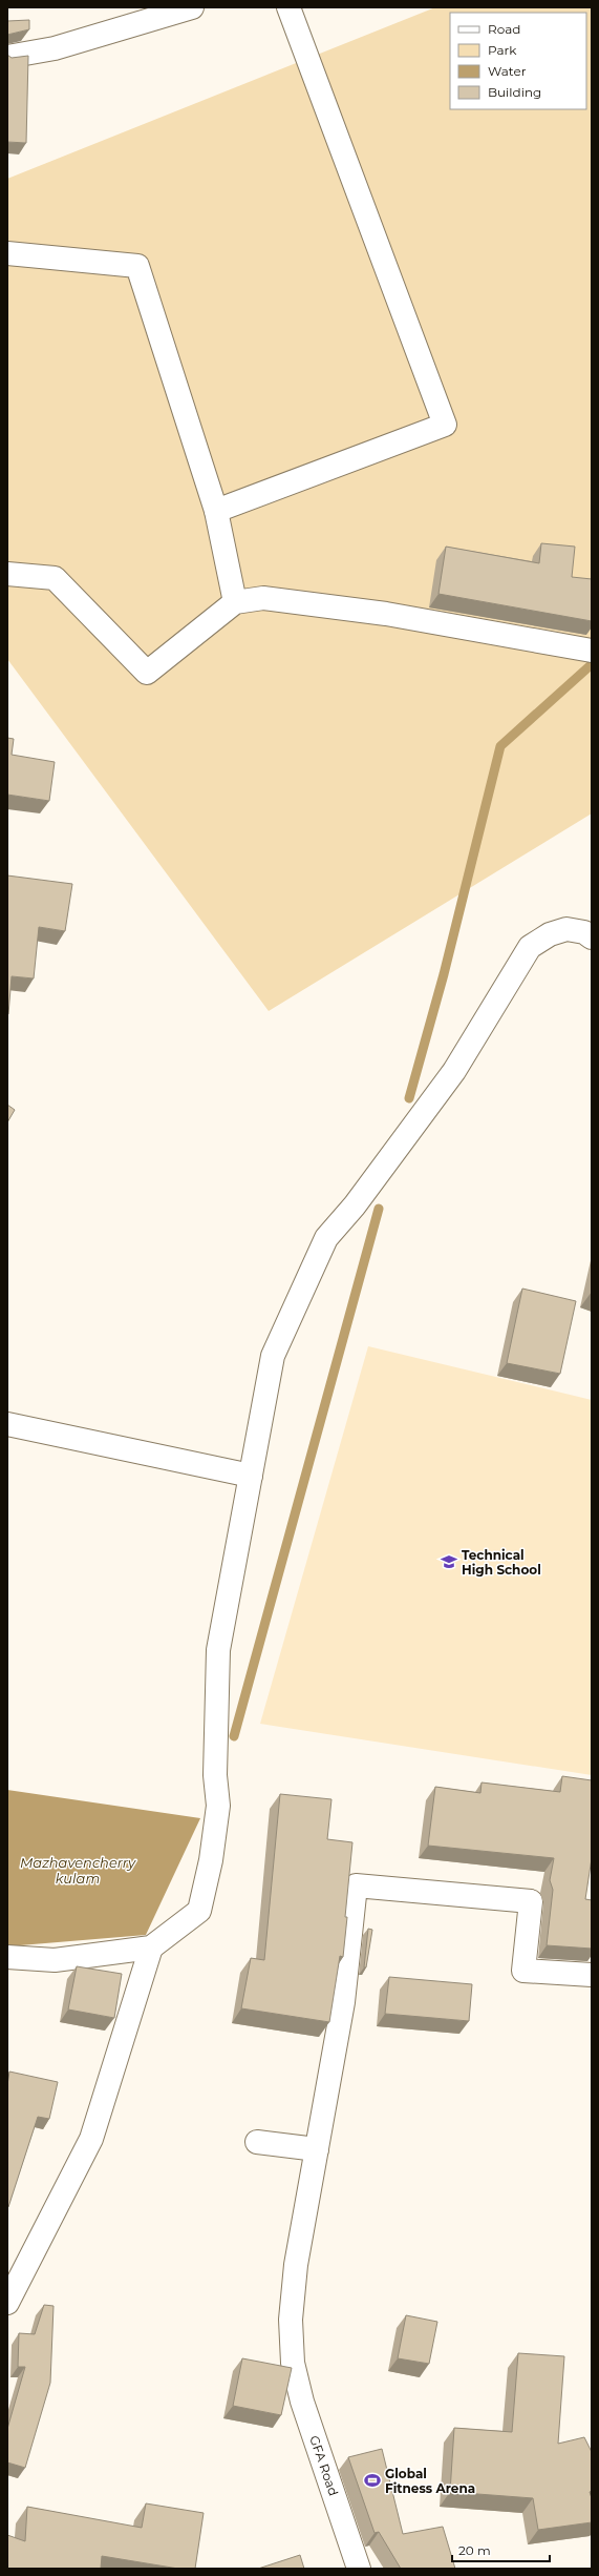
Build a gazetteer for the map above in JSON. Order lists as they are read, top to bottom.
{
  "streets": {
    "street": ["GFA Road"]
  },
  "water": ["Mazhavencherry kulam"],
  "places": {
    "school or university": ["Technical High School"],
    "sports": ["Global Fitness Arena"]
  },
  "legend": [
    "Road",
    "Park",
    "Water",
    "Building"
  ],
  "scale_bar": "20 m"
}
